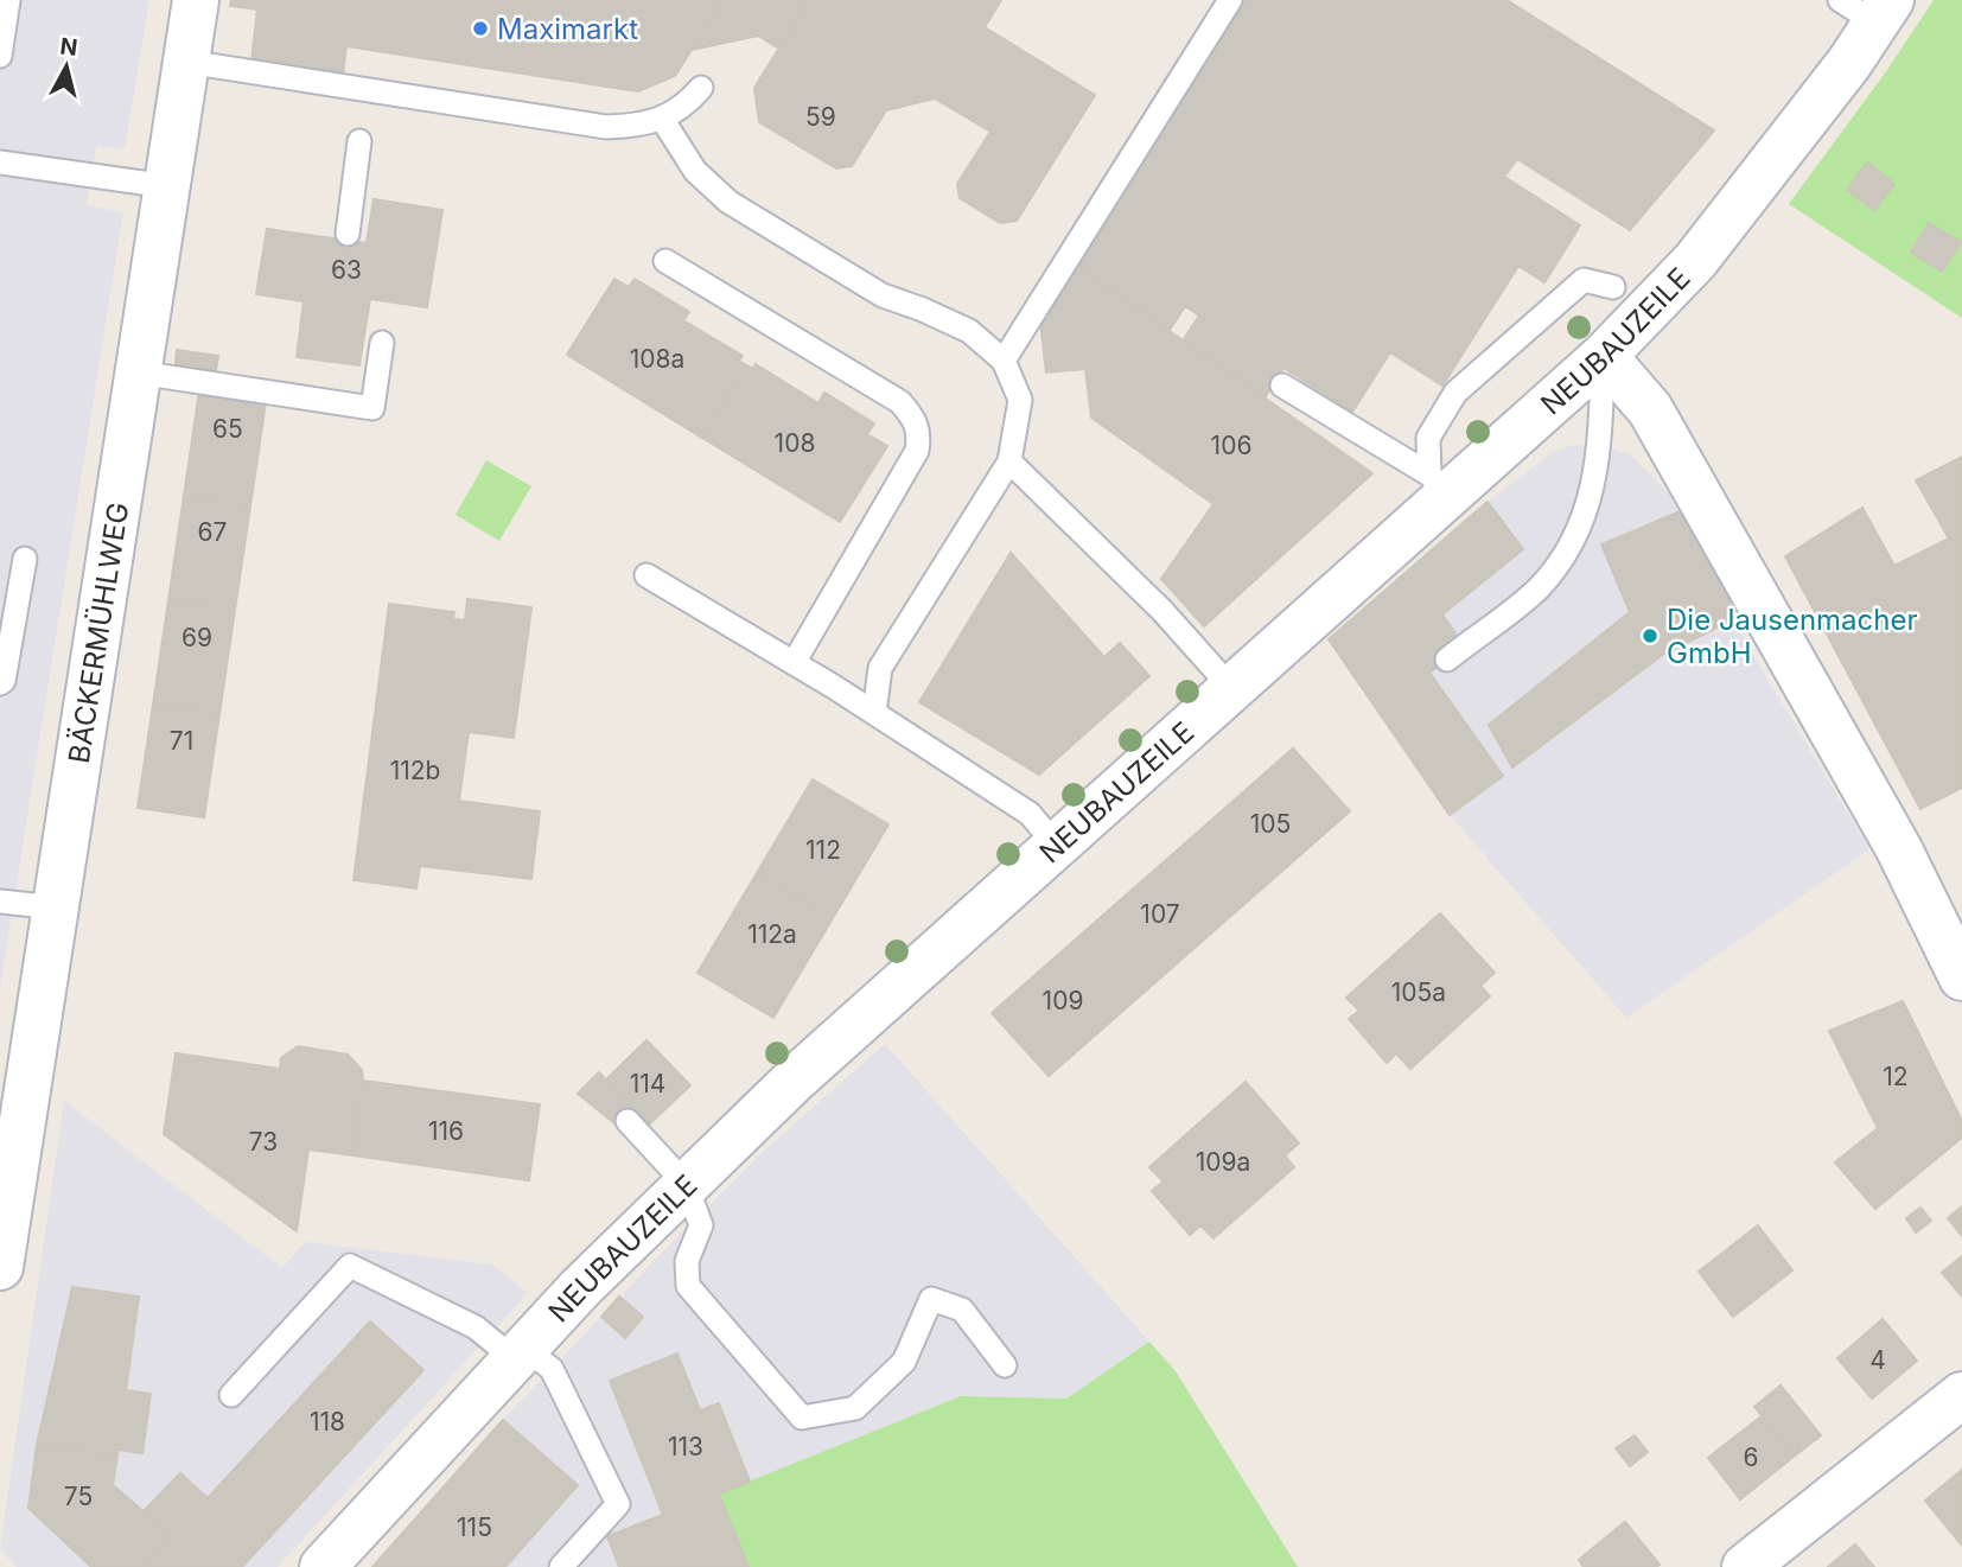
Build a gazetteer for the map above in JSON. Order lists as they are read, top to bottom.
{
  "streets": {
    "street": ["NEUBAUZEILE", "BÄCKERMÜHLWEG"]
  },
  "places": ["Maximarkt", "Die Jausenmacher GmbH"],
  "house_numbers": [
    "59",
    "63",
    "108a",
    "65",
    "108",
    "106",
    "67",
    "69",
    "71",
    "112b",
    "105",
    "112",
    "107",
    "112a",
    "105a",
    "109",
    "12",
    "114",
    "116",
    "73",
    "109a",
    "4",
    "118",
    "113",
    "6",
    "75",
    "115"
  ],
  "north": "top"
}
